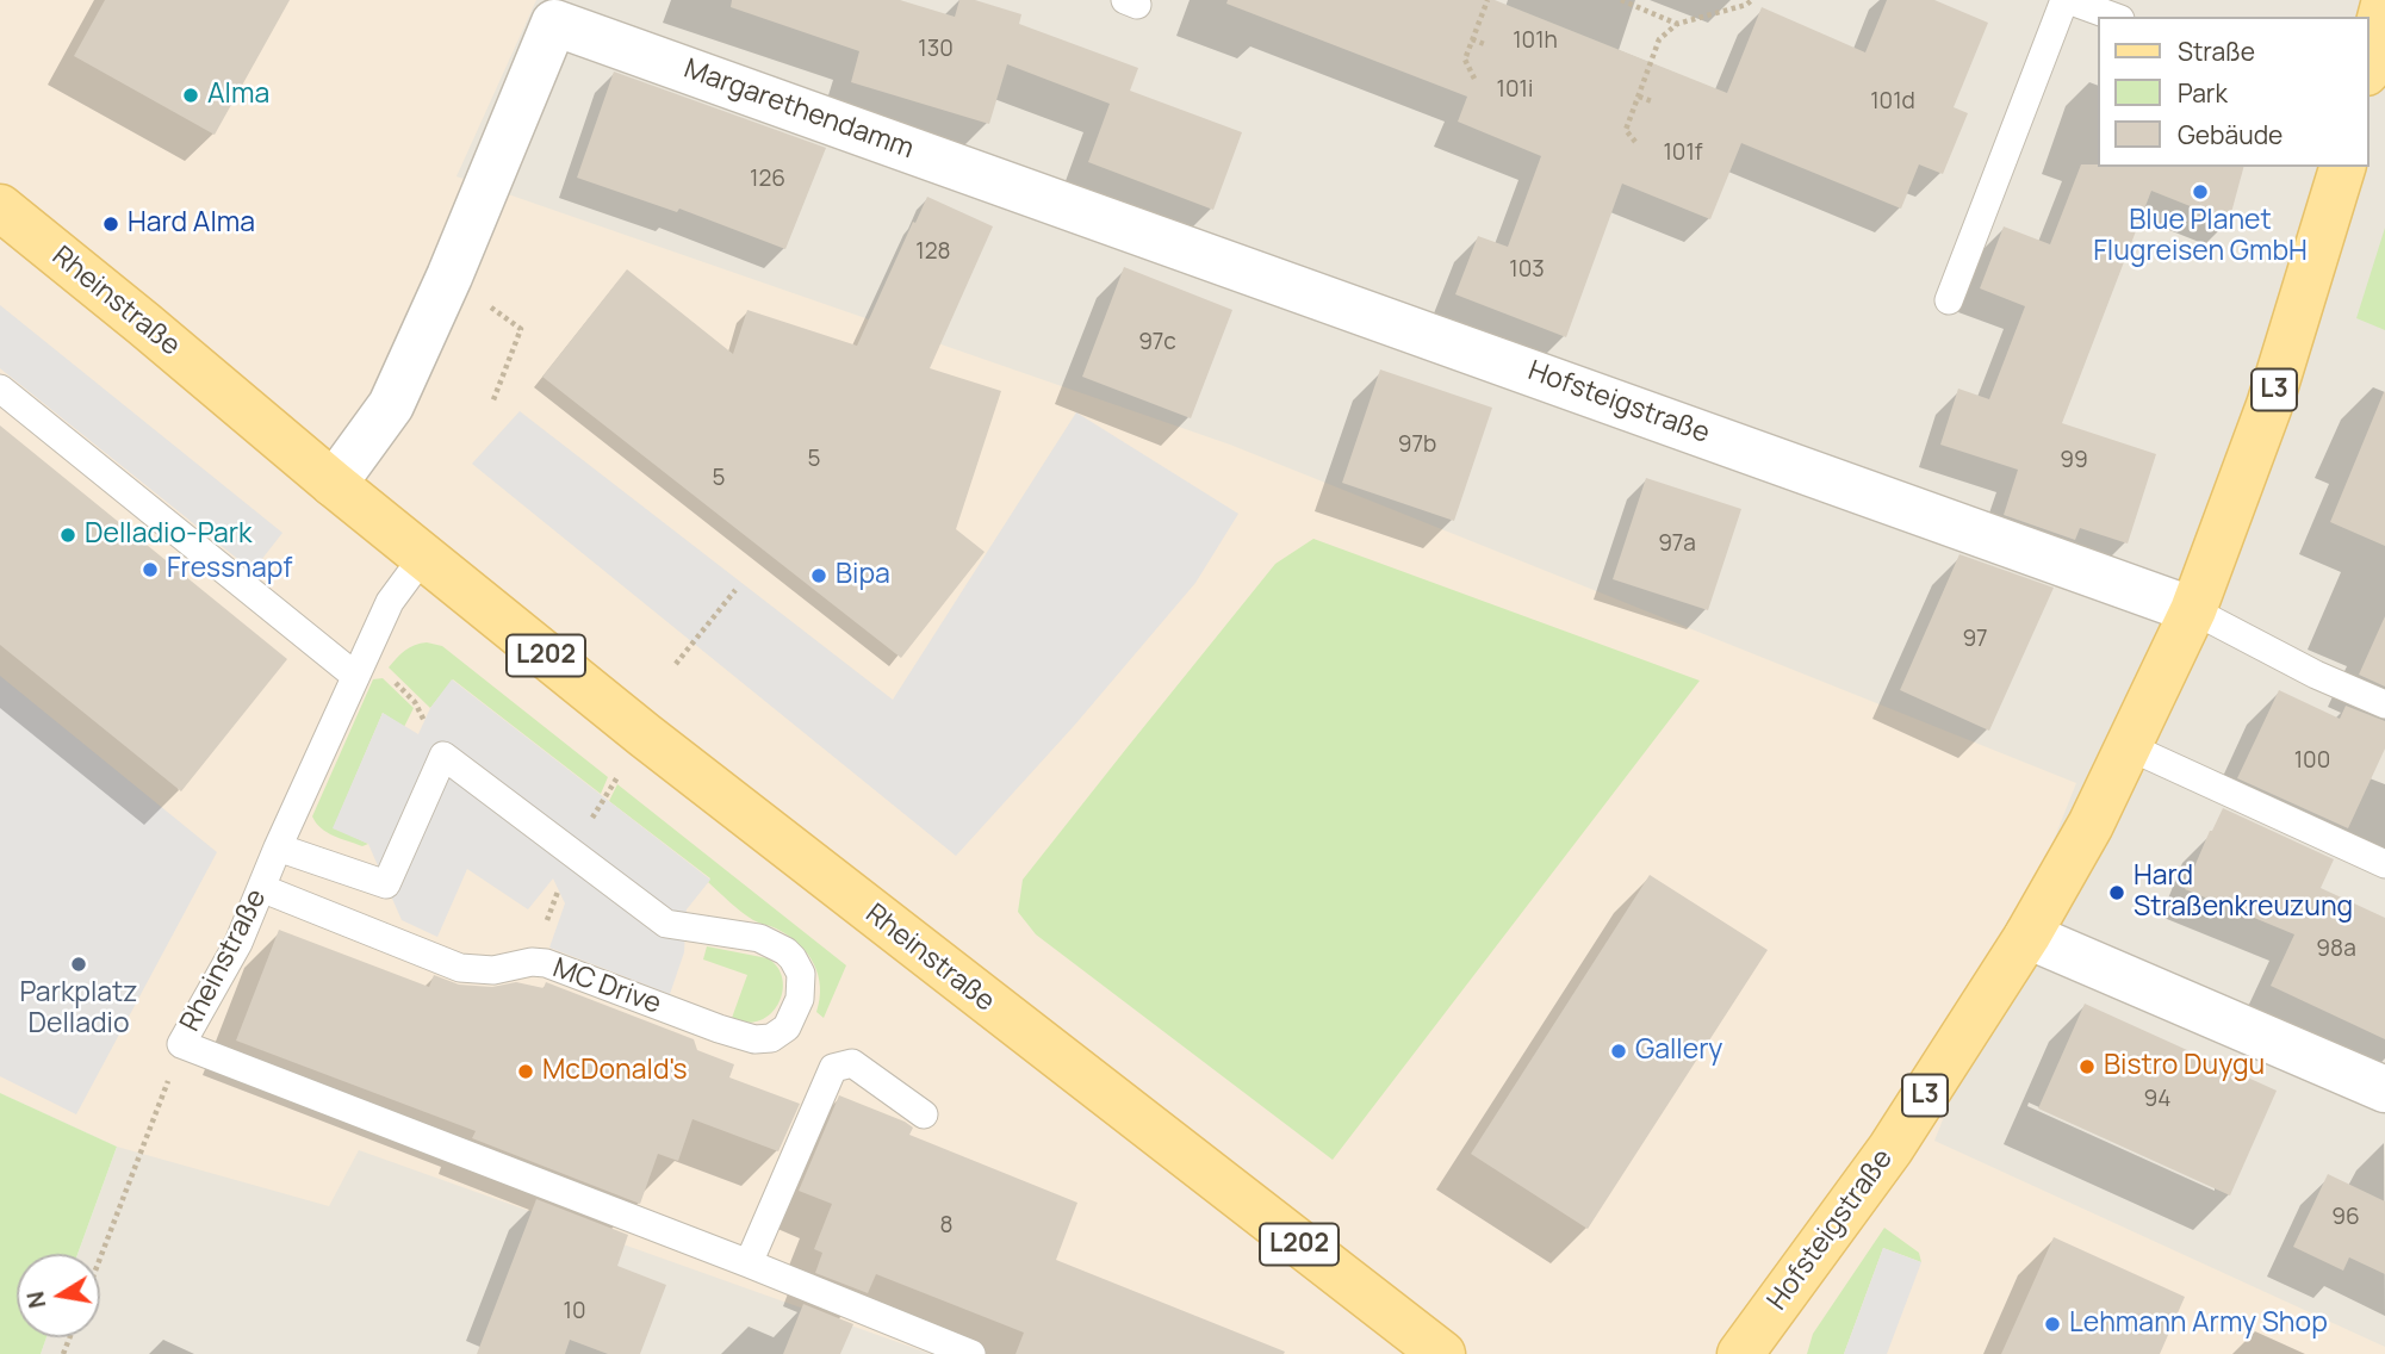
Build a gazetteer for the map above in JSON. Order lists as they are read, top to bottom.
{
  "streets": {
    "main road": [
      "Rheinstraße",
      "L3",
      "Hofsteigstraße",
      "L202"
    ],
    "street": ["Margarethendamm"],
    "lane": ["MC Drive"]
  },
  "crossings": [
    ["Margarethendamm", "Rheinstraße"],
    ["Margarethendamm", "Hofsteigstraße"],
    ["Rheinstraße", "MC Drive"]
  ],
  "places": [
    "Alma",
    "Blue Planet Flugreisen GmbH",
    "Hard Alma",
    "Delladio-Park",
    "Fressnapf",
    "Bipa",
    "Hard Straßenkreuzung",
    "Parkplatz Delladio",
    "Gallery",
    "Bistro Duygu",
    "McDonald's",
    "Lehmann Army Shop"
  ],
  "house_numbers": [
    "101h",
    "130",
    "101i",
    "101d",
    "101f",
    "126",
    "128",
    "103",
    "97c",
    "97b",
    "5",
    "99",
    "5",
    "97a",
    "97",
    "100",
    "98a",
    "94",
    "96",
    "8",
    "10"
  ],
  "legend": ["Straße", "Park", "Gebäude"],
  "north": "left"
}
